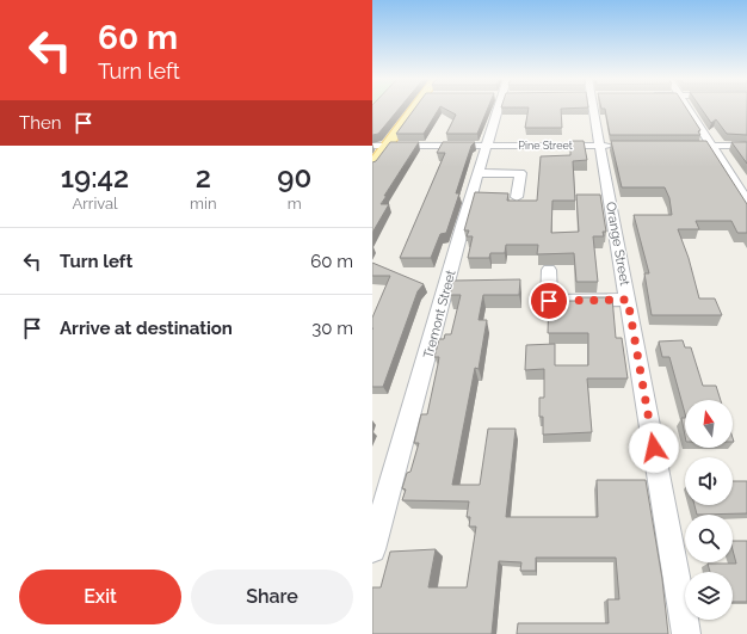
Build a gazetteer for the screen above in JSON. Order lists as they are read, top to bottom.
{
  "streets": {
    "street": ["Pine Street", "Orange Street", "Tremont Street"]
  },
  "crossings": [
    ["Pine Street", "Orange Street"],
    ["Pine Street", "Tremont Street"]
  ],
  "north": "top",
  "page": {
    "turn": ["60 m", "Turn left"],
    "then": "Then",
    "eta": [
      "19:42",
      "Arrival",
      "2",
      "min",
      "90",
      "m"
    ],
    "list": [
      {
        "name": "Turn left",
        "value": "60 m"
      },
      {
        "name": "Arrive at destination",
        "value": "30 m"
      }
    ],
    "buttons": ["Exit", "Share"]
  }
}
